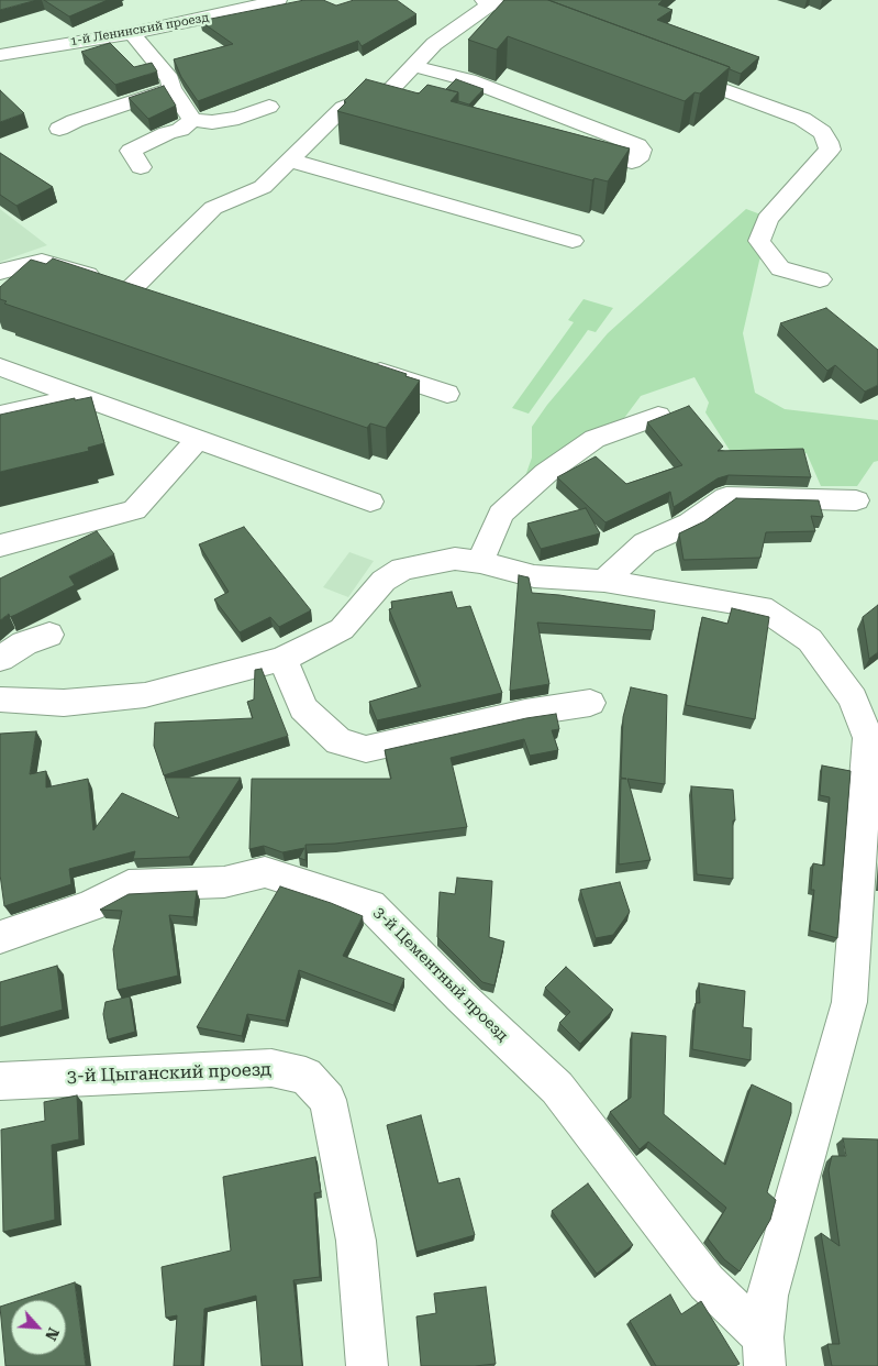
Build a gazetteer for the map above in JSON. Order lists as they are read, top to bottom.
{
  "streets": {
    "street": ["1-й Ленинский проезд", "3-й Цементный проезд", "3-й Цыганский проезд"]
  },
  "north": "bottom right"
}
